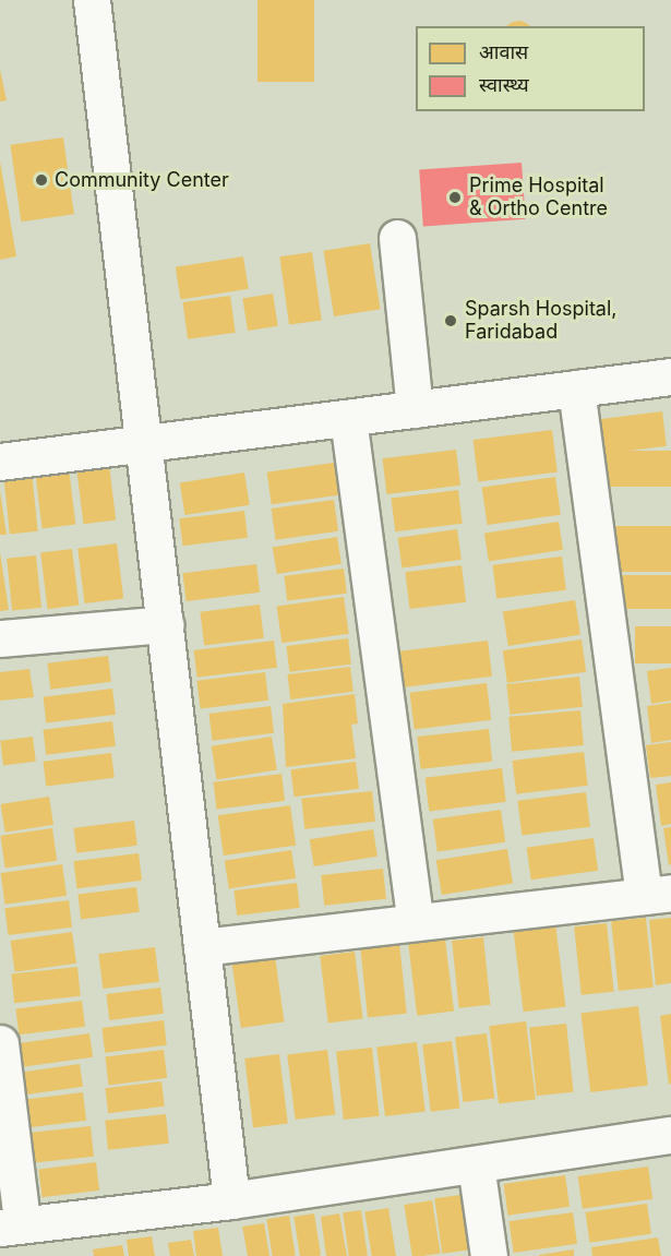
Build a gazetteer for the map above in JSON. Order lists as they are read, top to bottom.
{
  "places": ["Community Center", "Prime Hospital & Ortho Centre", "Sparsh Hospital, Faridabad"],
  "legend": ["आवास", "स्वास्थ्य"]
}
